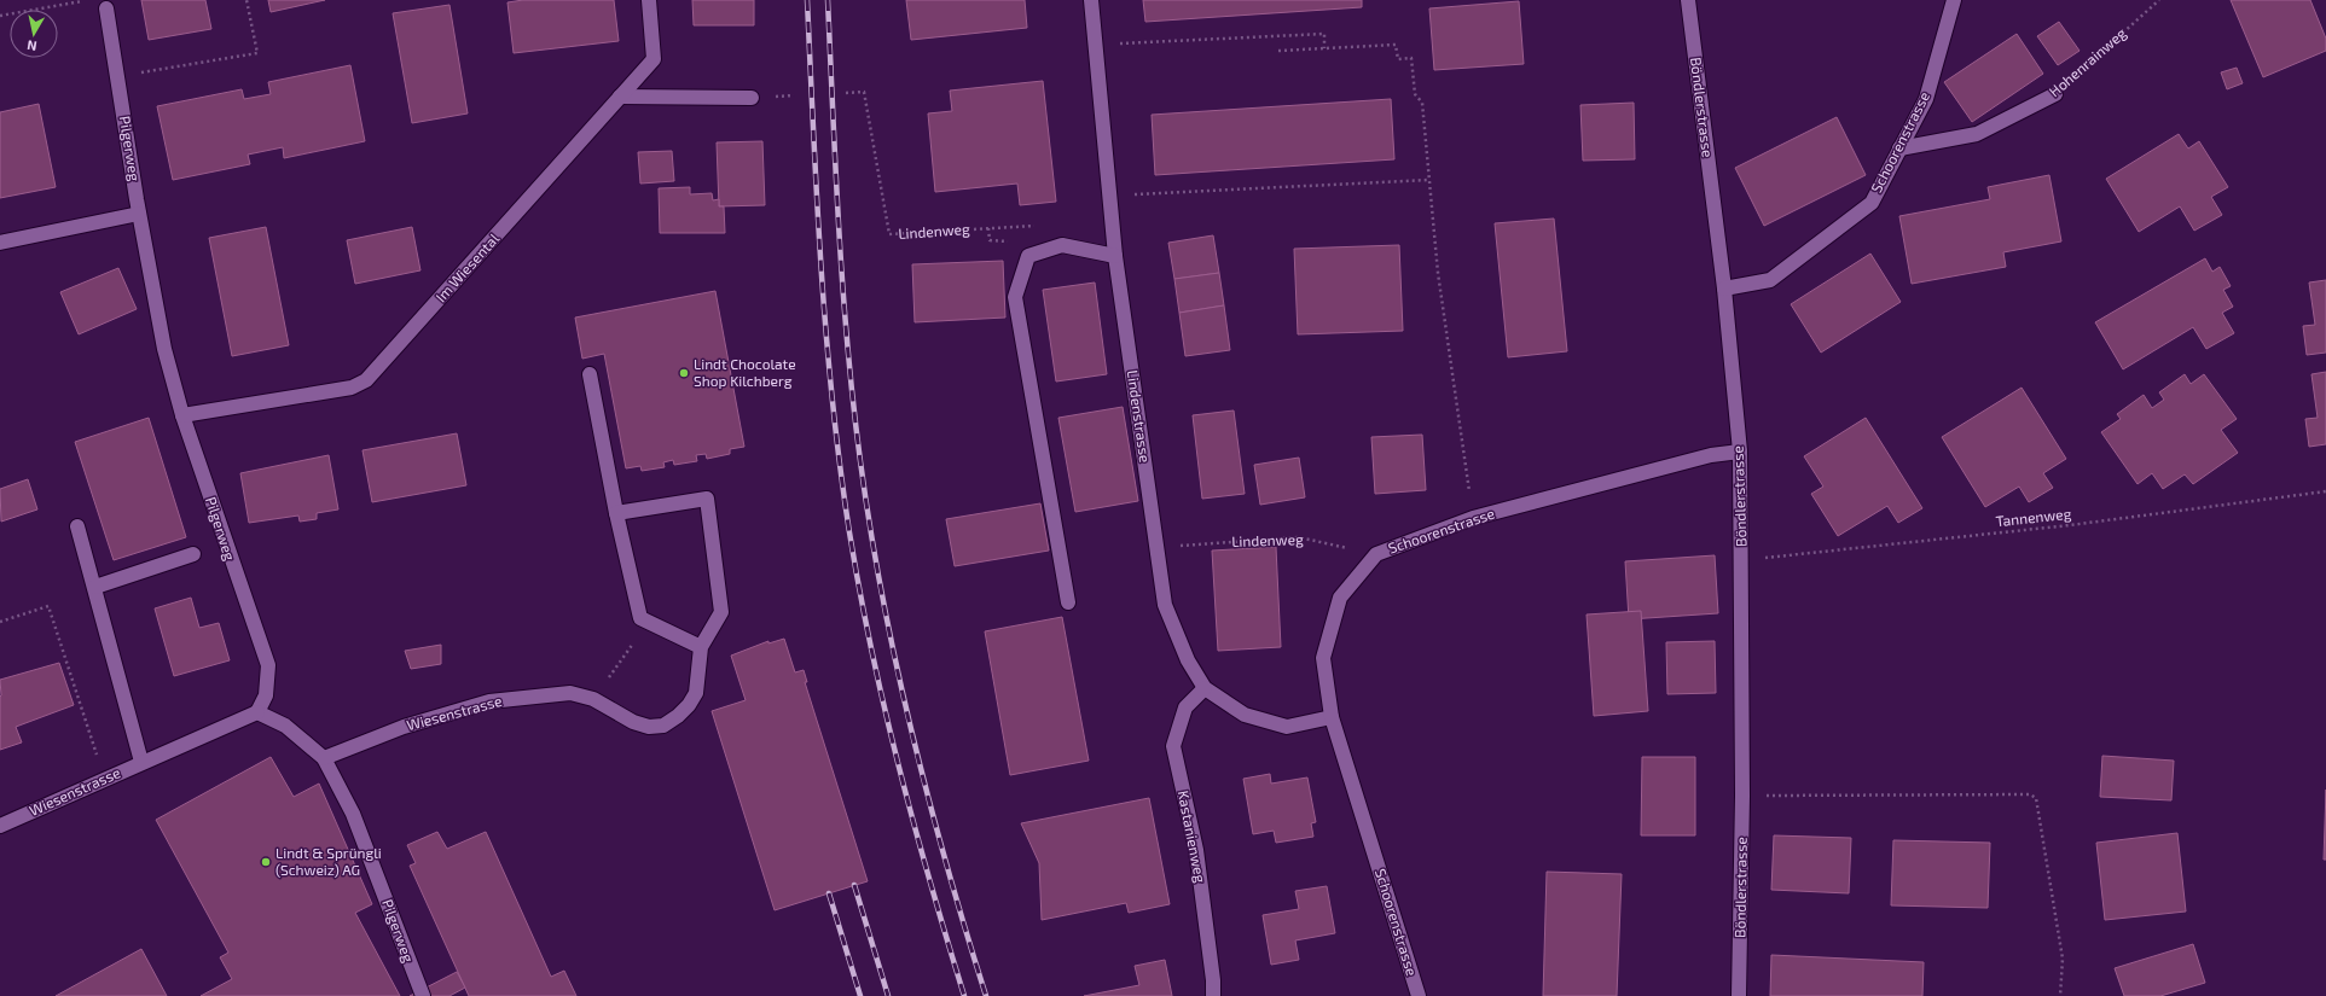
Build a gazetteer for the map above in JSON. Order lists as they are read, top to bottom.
{
  "streets": {
    "street": [
      "Hohenrainweg",
      "Böndlerstrasse",
      "Schoorenstrasse",
      "Pilgerweg",
      "Im Wiesental",
      "Lindenstrasse",
      "Wiesenstrasse",
      "Kastanienweg"
    ],
    "path": ["Lindenweg", "Tannenweg"]
  },
  "crossings": [
    ["Hohenrainweg", "Schoorenstrasse"],
    ["Böndlerstrasse", "Schoorenstrasse"],
    ["Böndlerstrasse", "Tannenweg"],
    ["Schoorenstrasse", "Lindenweg"],
    ["Schoorenstrasse", "Lindenstrasse"],
    ["Pilgerweg", "Im Wiesental"],
    ["Pilgerweg", "Wiesenstrasse"],
    ["Lindenweg", "Lindenstrasse"],
    ["Lindenstrasse", "Kastanienweg"]
  ],
  "places": ["Lindt Chocolate Shop Kilchberg", "Lindt & Sprüngli (Schweiz) AG"],
  "north": "bottom"
}
